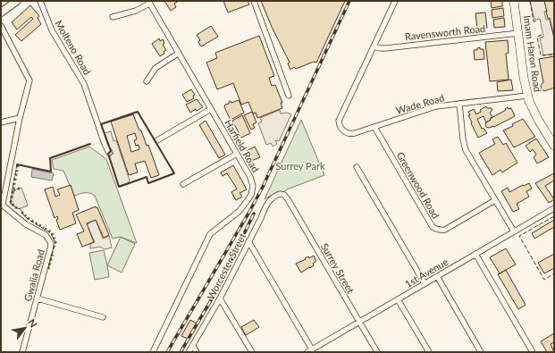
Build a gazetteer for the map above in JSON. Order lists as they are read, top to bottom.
{
  "streets": {
    "main road": ["Imam Haron Road"],
    "street": [
      "Ravensworth Road",
      "Molteno Road",
      "Wade Road",
      "Harfield Road",
      "Greenwood Road",
      "Worcester Street",
      "Surrey Street",
      "1st Avenue",
      "Gwalia Road"
    ]
  },
  "crossings": [
    ["Ravensworth Road", "Imam Haron Road"],
    ["Ravensworth Road", "Wade Road"],
    ["Imam Haron Road", "Wade Road"],
    ["Wade Road", "Greenwood Road"],
    ["Worcester Street", "Surrey Street"],
    ["Surrey Street", "1st Avenue"]
  ],
  "parks": ["Surrey Park"],
  "north": "top right"
}
